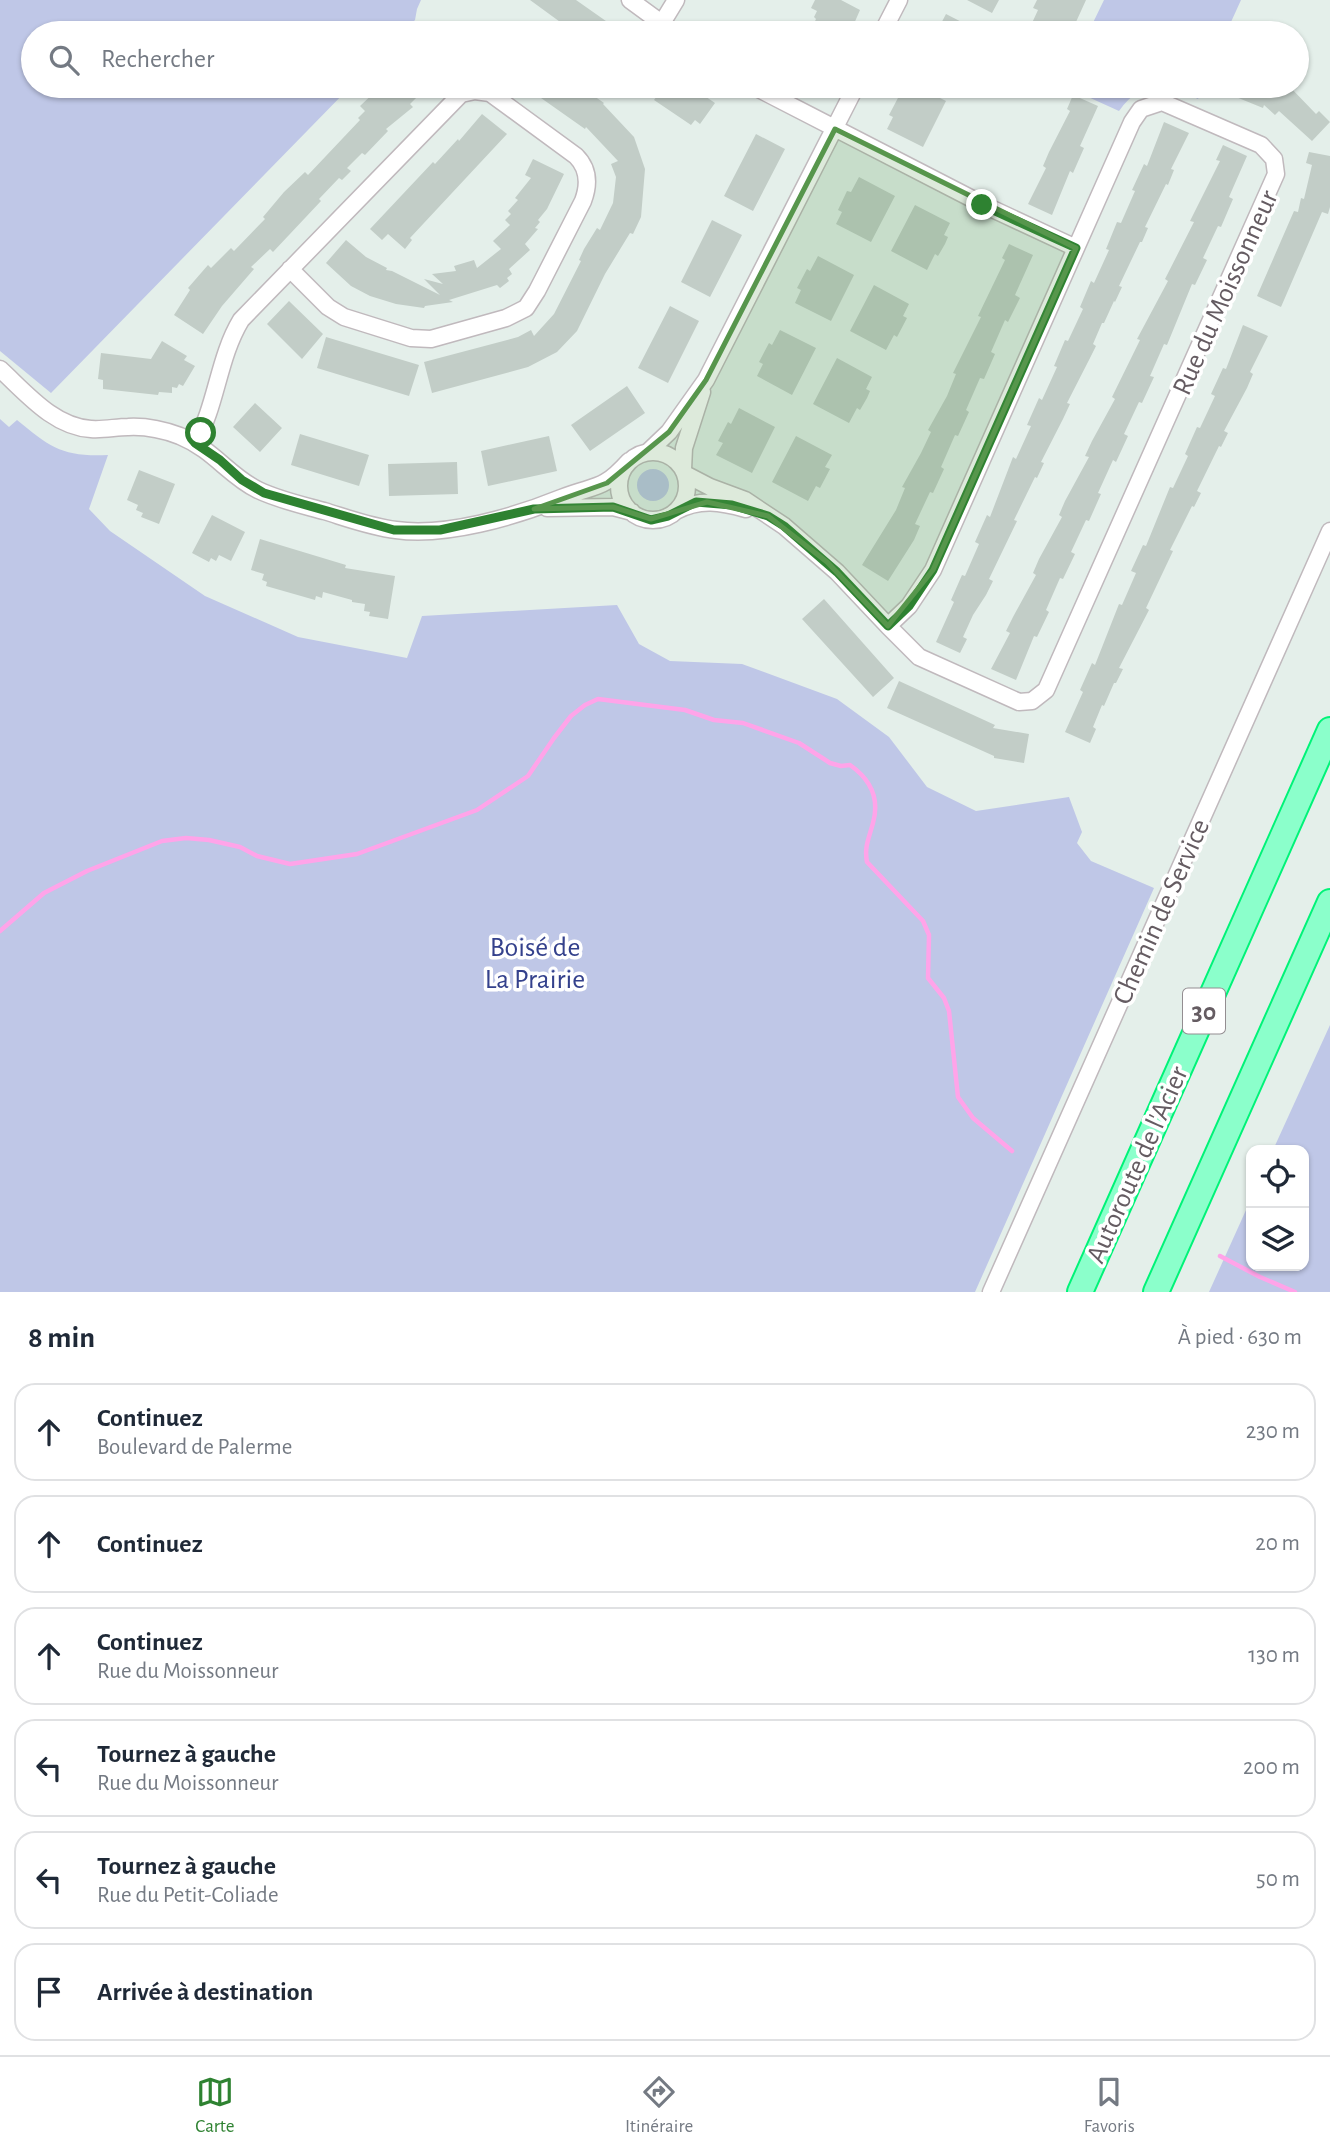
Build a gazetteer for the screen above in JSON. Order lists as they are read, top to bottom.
{
  "streets": {
    "highway": ["30", "Autoroute de l'Acier"],
    "street": ["Rue du Moissonneur", "Chemin de Service"]
  },
  "parks": ["Boisé de La Prairie"],
  "page": {
    "search": "Rechercher",
    "heading": ["8 min", "À pied · 630 m"],
    "list": [
      ["Continuez", "Boulevard de Palerme", "230 m"],
      ["Continuez", "20 m"],
      ["Continuez", "Rue du Moissonneur", "130 m"],
      ["Tournez à gauche", "Rue du Moissonneur", "200 m"],
      ["Tournez à gauche", "Rue du Petit-Coliade", "50 m"],
      "Arrivée à destination"
    ],
    "nav": ["Carte", "Itinéraire", "Favoris"]
  }
}
